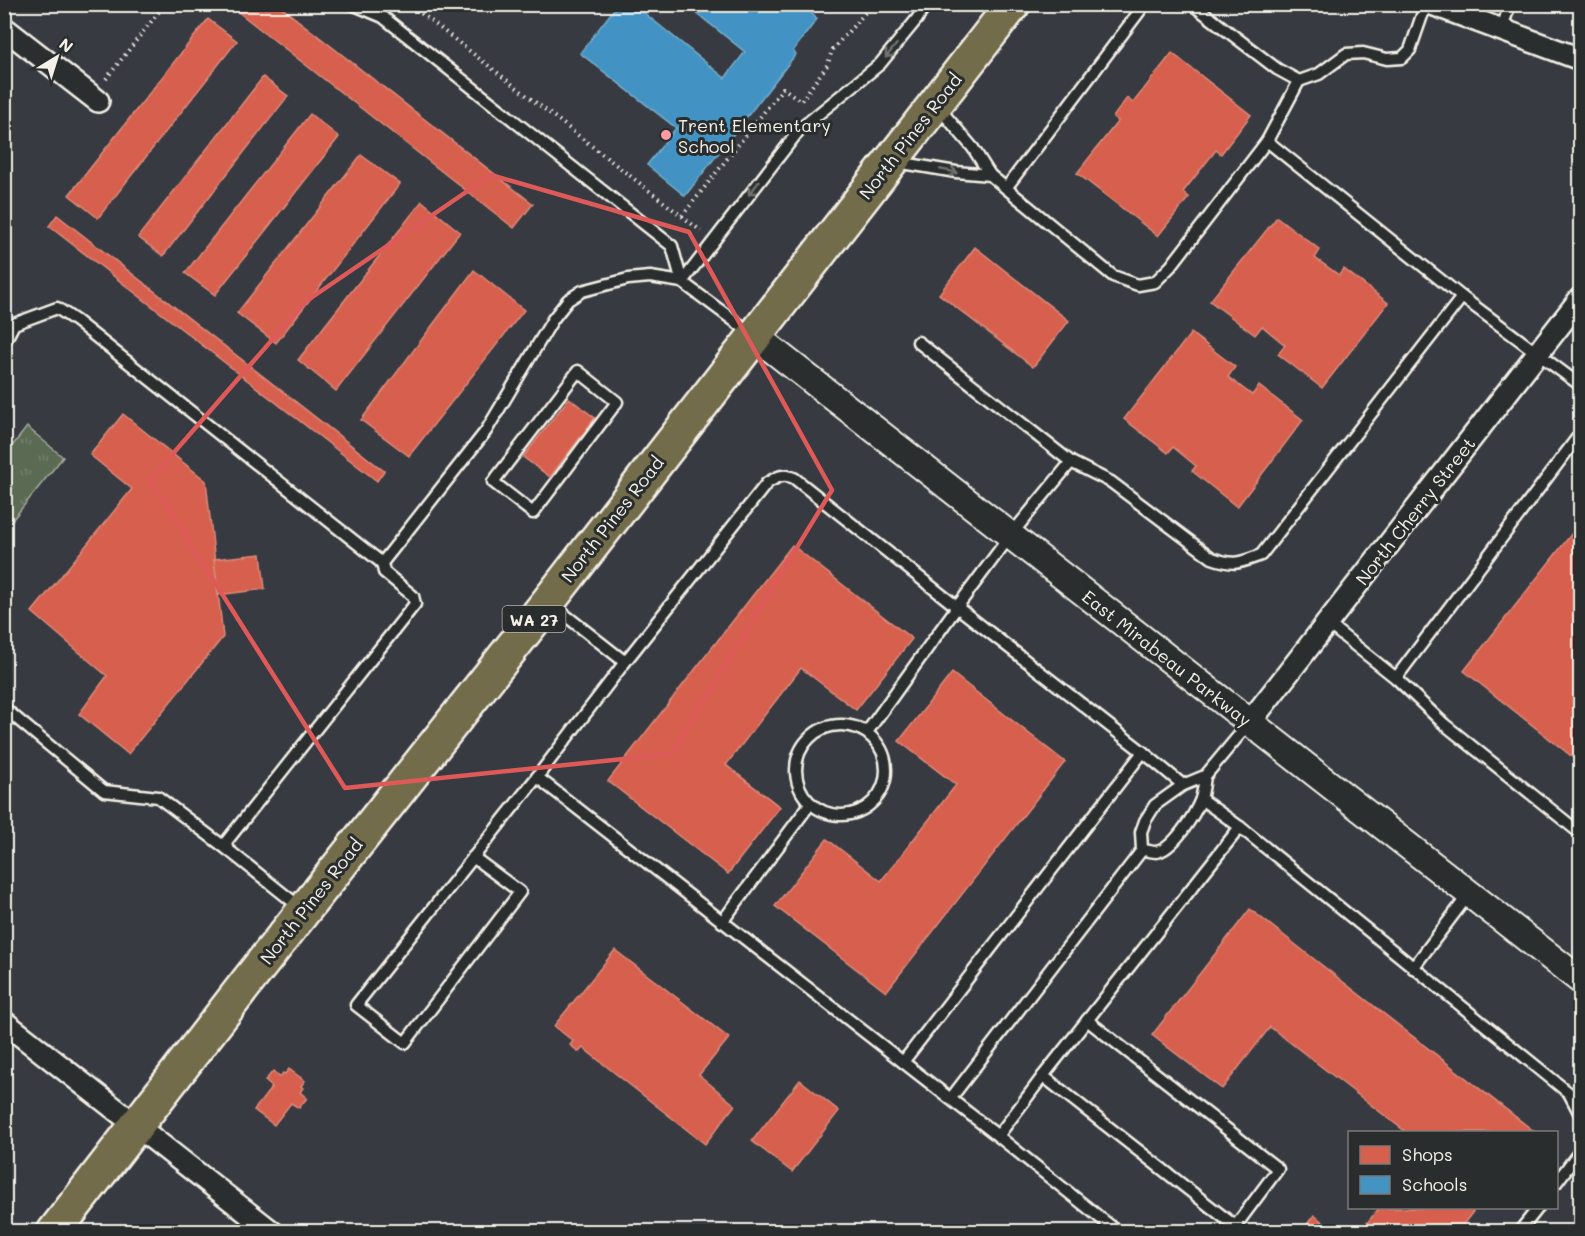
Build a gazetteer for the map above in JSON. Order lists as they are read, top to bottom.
{
  "streets": {
    "main road": ["North Pines Road", "WA 27"],
    "street": ["North Cherry Street", "East Mirabeau Parkway"]
  },
  "crossings": [
    ["North Pines Road", "East Mirabeau Parkway"],
    ["North Cherry Street", "East Mirabeau Parkway"]
  ],
  "places": ["Trent Elementary School"],
  "legend": ["Shops", "Schools"],
  "north": "top right"
}
